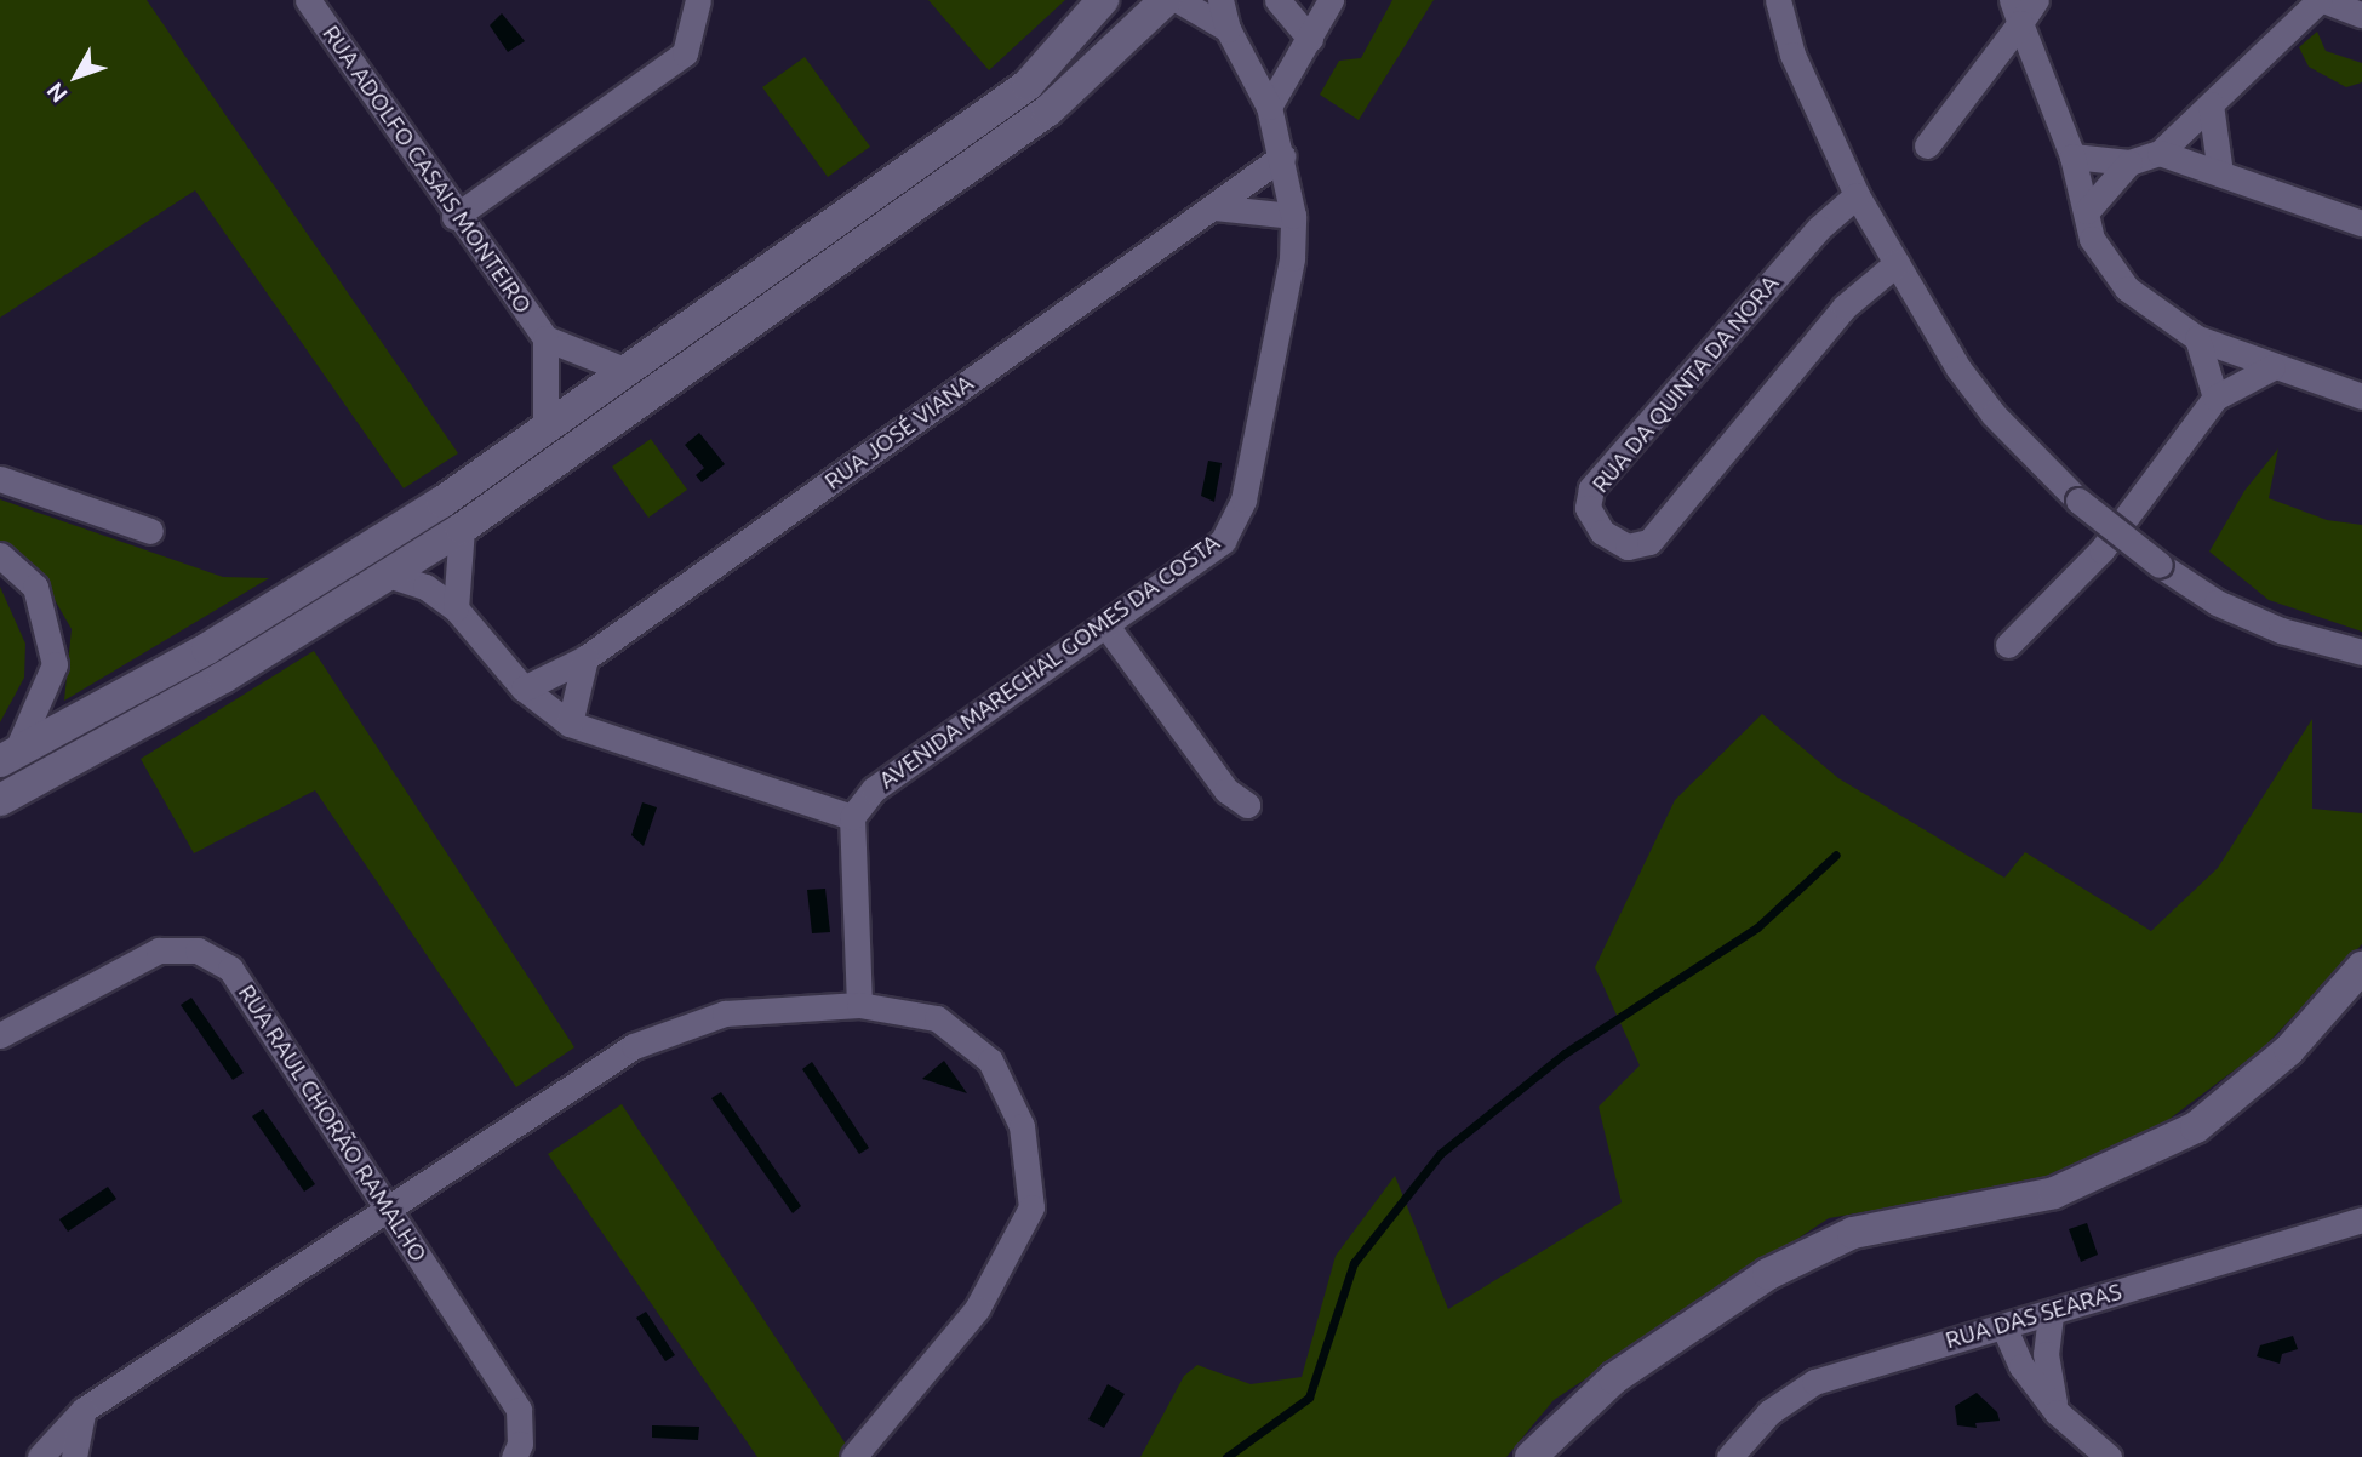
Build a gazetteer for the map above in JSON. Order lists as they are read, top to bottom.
{
  "streets": {
    "street": [
      "RUA ADOLFO CASAIS MONTEIRO",
      "RUA DA QUINTA DA NORA",
      "RUA JOSÉ VIANA",
      "AVENIDA MARECHAL GOMES DA COSTA",
      "RUA RAUL CHORÃO RAMALHO",
      "RUA DAS SEARAS"
    ]
  },
  "crossings": [
    ["RUA JOSÉ VIANA", "AVENIDA MARECHAL GOMES DA COSTA"]
  ],
  "north": "bottom left"
}
